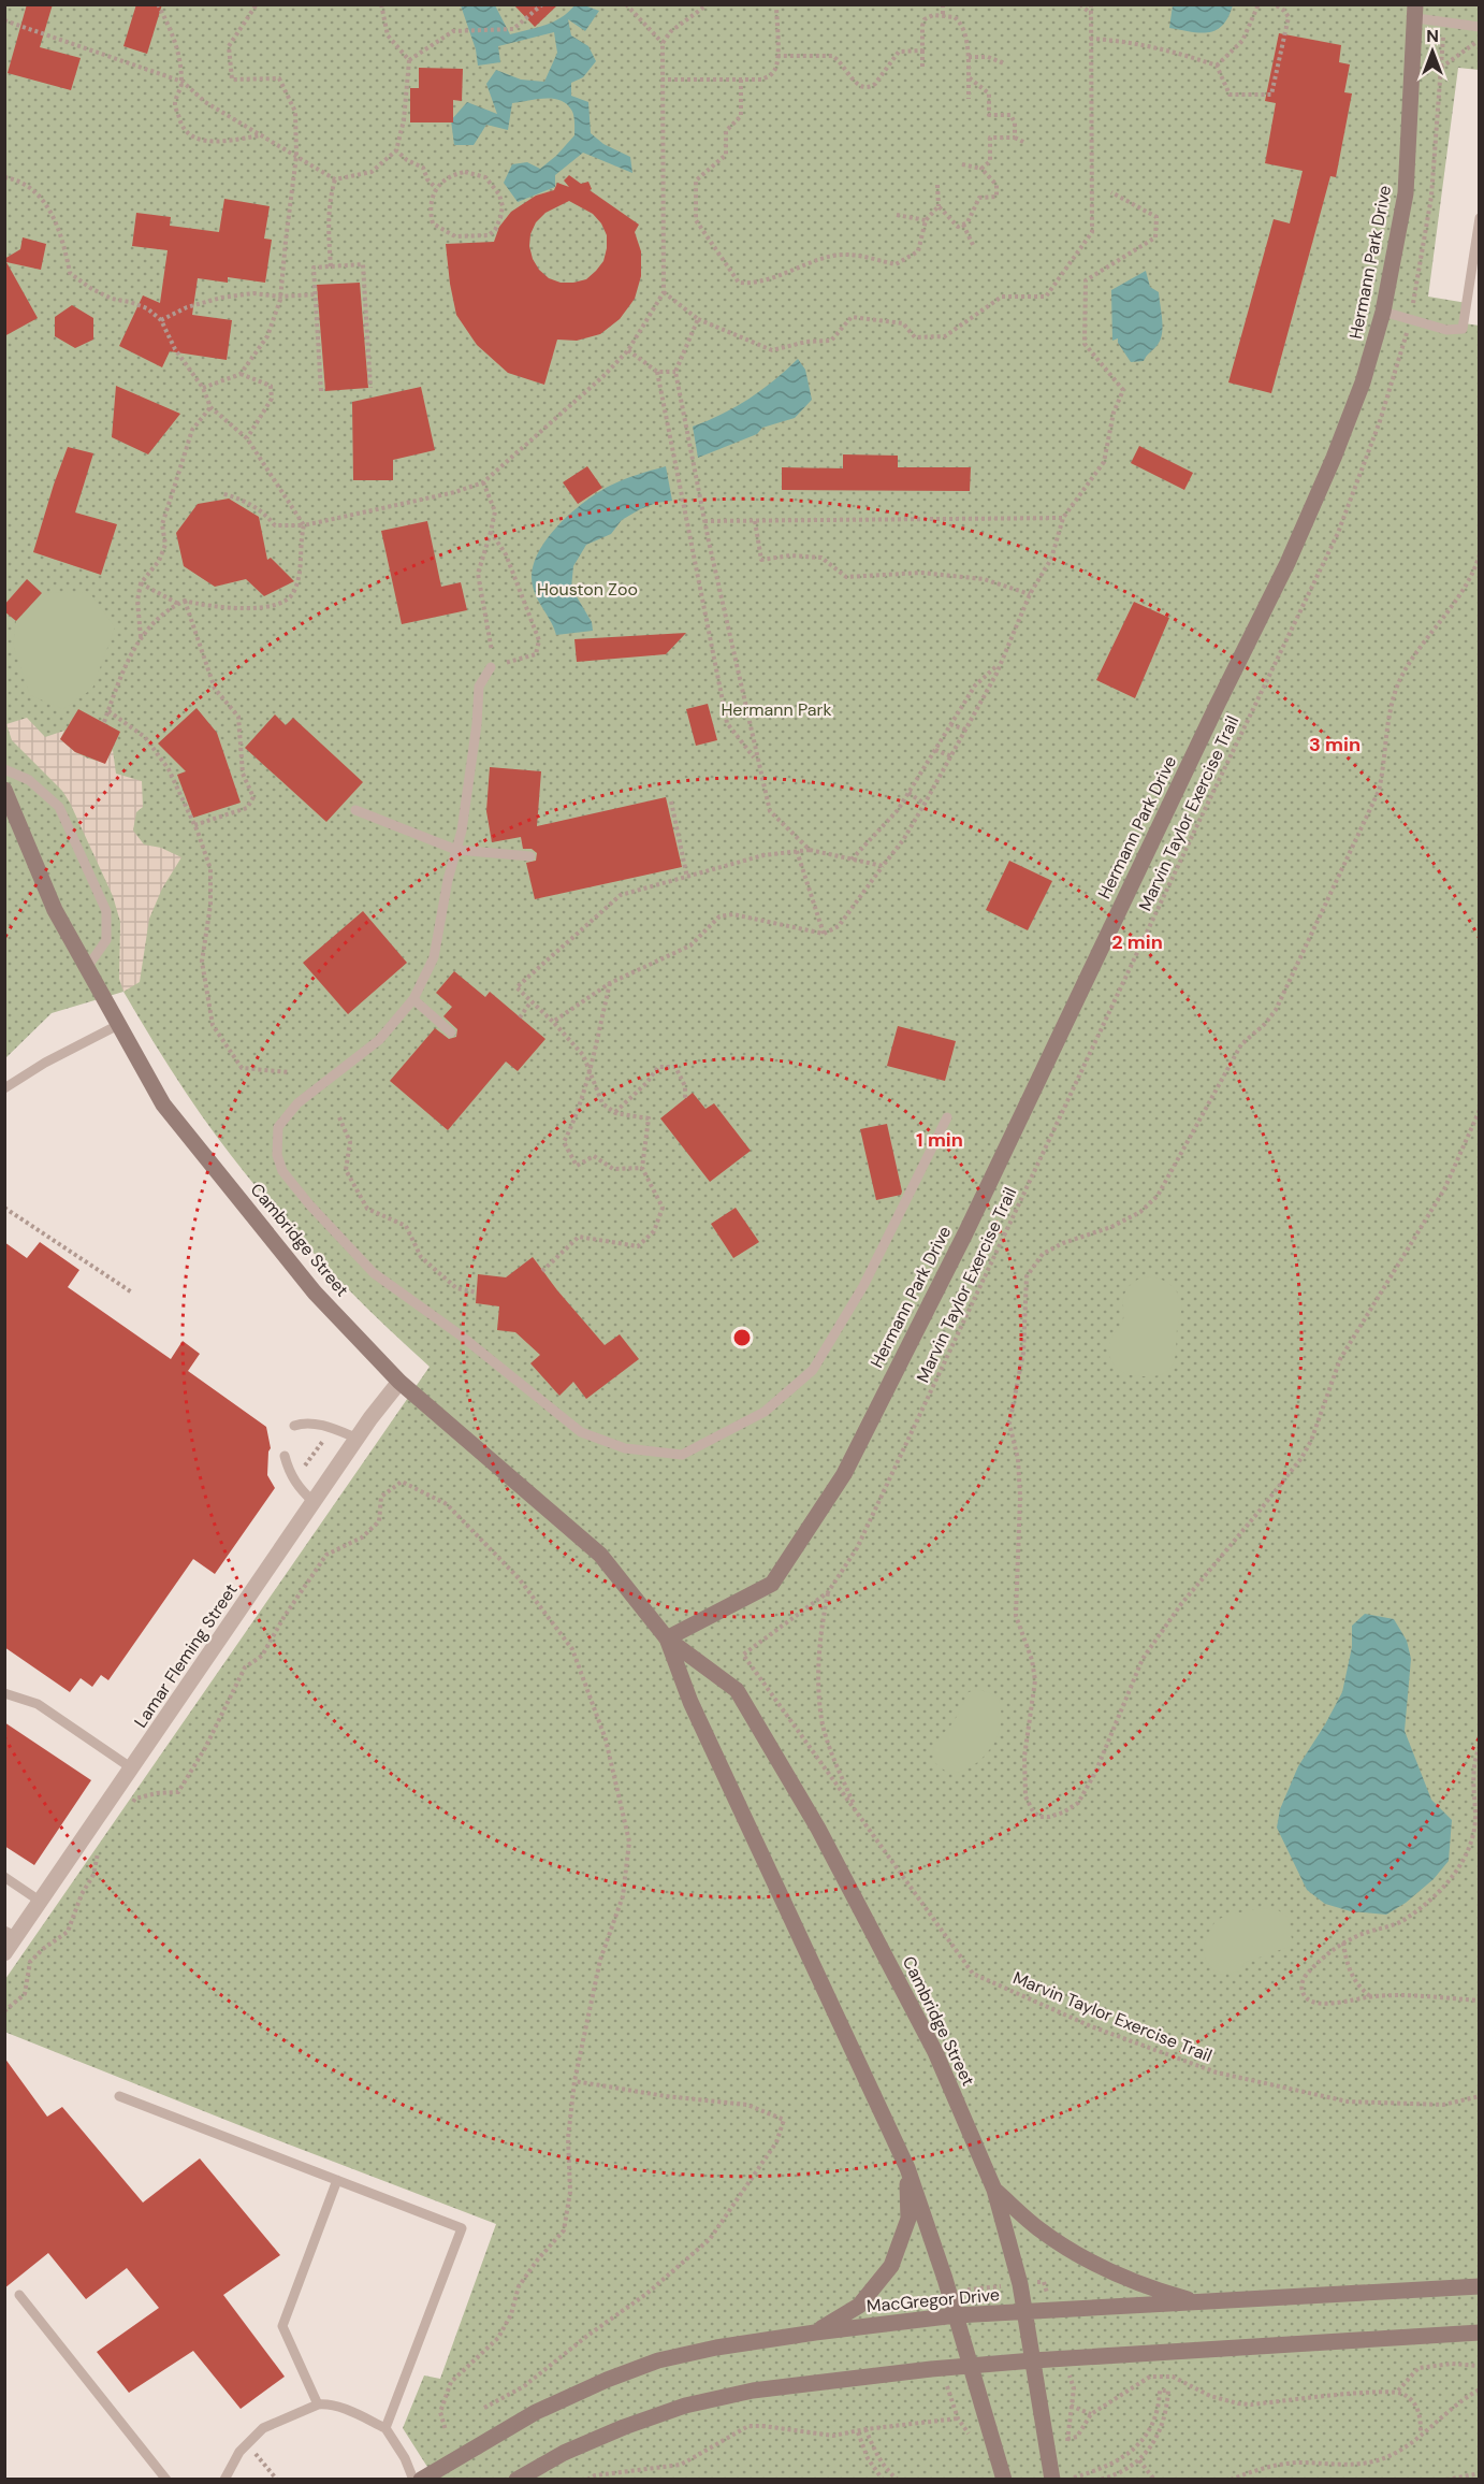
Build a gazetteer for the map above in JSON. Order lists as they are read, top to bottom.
{
  "streets": {
    "street": [
      "Hermann Park Drive",
      "Cambridge Street",
      "Lamar Fleming Street",
      "MacGregor Drive"
    ],
    "path": ["Marvin Taylor Exercise Trail"]
  },
  "crossings": [
    ["Hermann Park Drive", "Cambridge Street"],
    ["Cambridge Street", "Lamar Fleming Street"],
    ["Cambridge Street", "MacGregor Drive"]
  ],
  "parks": ["Houston Zoo", "Hermann Park"],
  "north": "top",
  "rings": ["3 min", "2 min", "1 min"]
}
